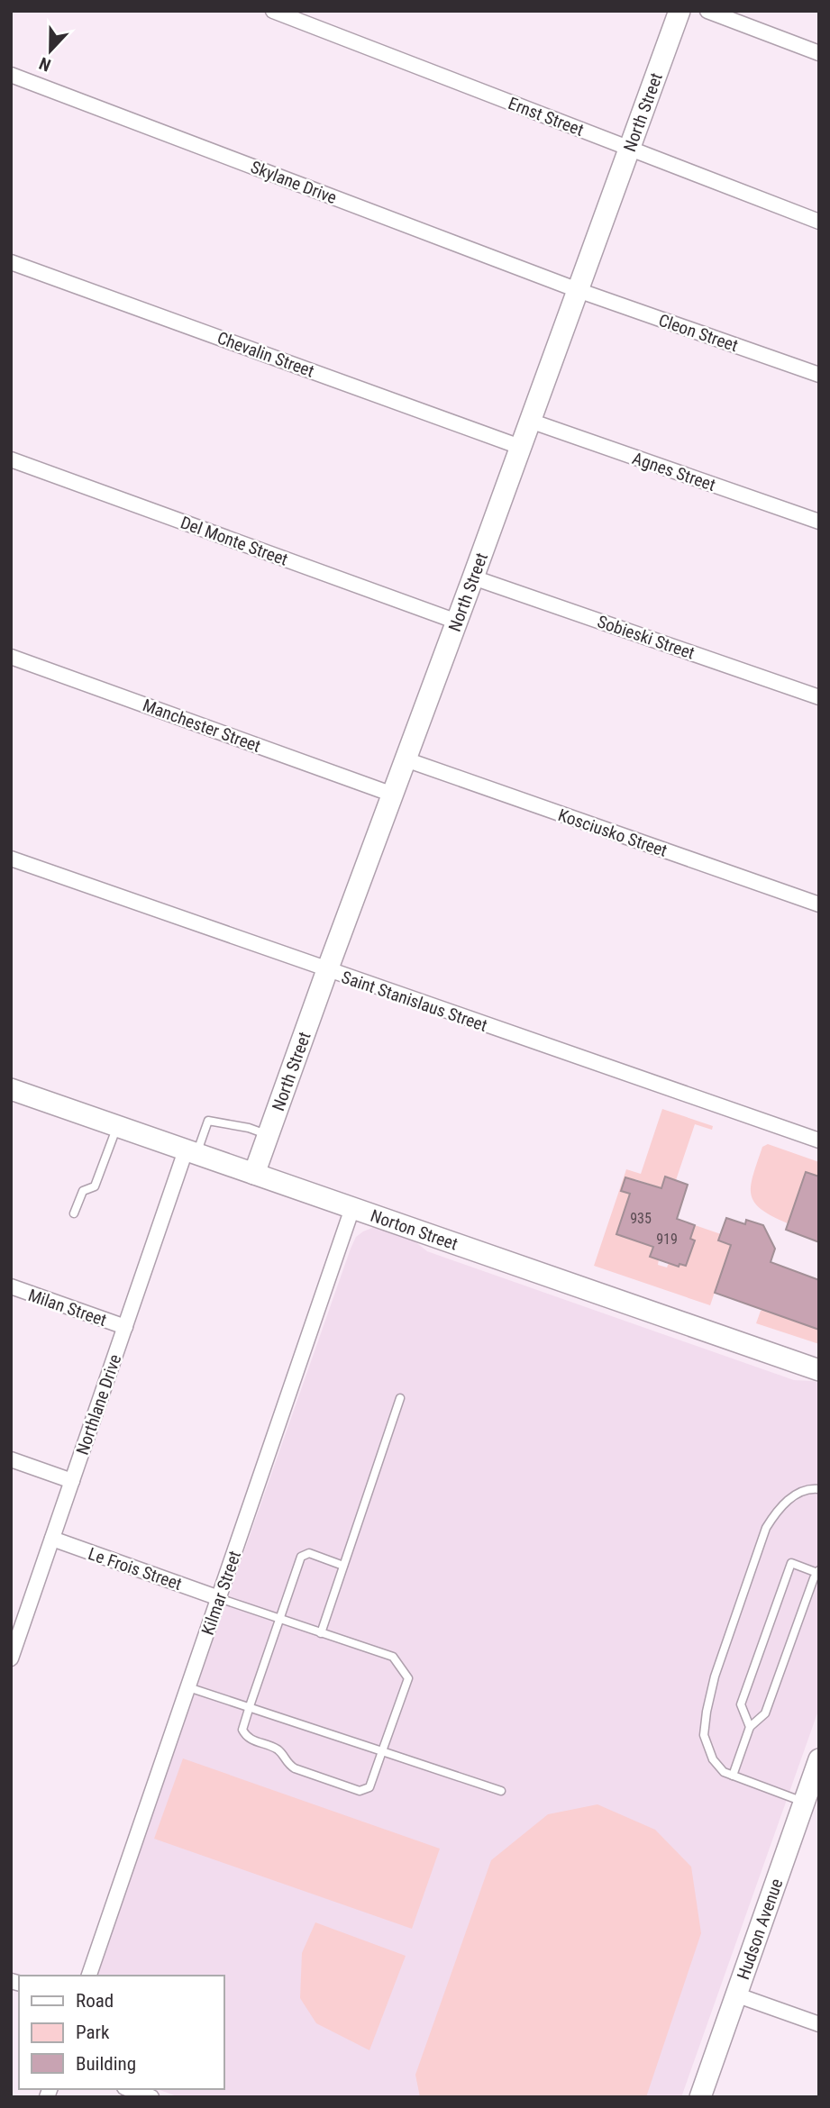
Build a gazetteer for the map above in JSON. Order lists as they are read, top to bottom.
{
  "streets": {
    "street": [
      "North Street",
      "Ernst Street",
      "Skylane Drive",
      "Cleon Street",
      "Chevalin Street",
      "Agnes Street",
      "Del Monte Street",
      "Sobieski Street",
      "Manchester Street",
      "Kosciusko Street",
      "Saint Stanislaus Street",
      "Norton Street",
      "Milan Street",
      "Northlane Drive",
      "Le Frois Street",
      "Kilmar Street",
      "Hudson Avenue"
    ]
  },
  "crossings": [
    ["North Street", "Ernst Street"],
    ["North Street", "Skylane Drive"],
    ["North Street", "Cleon Street"],
    ["North Street", "Chevalin Street"],
    ["North Street", "Agnes Street"],
    ["North Street", "Del Monte Street"],
    ["North Street", "Sobieski Street"],
    ["North Street", "Manchester Street"],
    ["North Street", "Kosciusko Street"],
    ["North Street", "Saint Stanislaus Street"],
    ["North Street", "Norton Street"],
    ["Skylane Drive", "Cleon Street"],
    ["Norton Street", "Northlane Drive"],
    ["Norton Street", "Kilmar Street"],
    ["Milan Street", "Northlane Drive"],
    ["Northlane Drive", "Le Frois Street"],
    ["Le Frois Street", "Kilmar Street"]
  ],
  "house_numbers": ["935", "919"],
  "legend": ["Road", "Park", "Building"],
  "north": "bottom"
}
